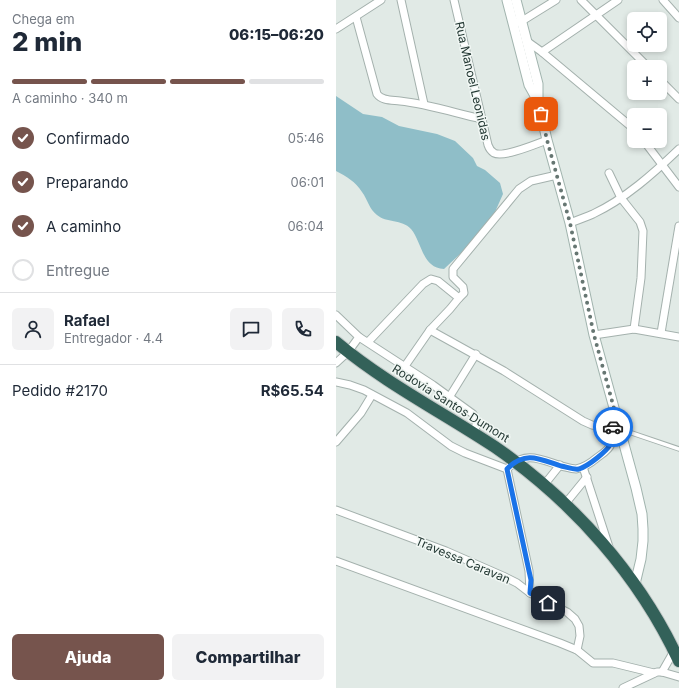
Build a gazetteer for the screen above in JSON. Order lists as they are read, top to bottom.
{
  "streets": {
    "highway": ["Rodovia Santos Dumont"],
    "street": ["Rua Manoel Leonidas", "Travessa Caravan"]
  },
  "page": {
    "heading": ["2 min", "Chega em", "06:15–06:20"],
    "panel": [
      "Rafael",
      "Entregador · 4.4",
      "Pedido #2170",
      "R$65.54"
    ],
    "map_buttons": ["+", "−"],
    "bar": "A caminho · 340 m",
    "list": [
      ["Confirmado", "05:46"],
      ["Preparando", "06:01"],
      ["A caminho", "06:04"],
      "Entregue"
    ],
    "buttons": ["Ajuda", "Compartilhar"]
  }
}
